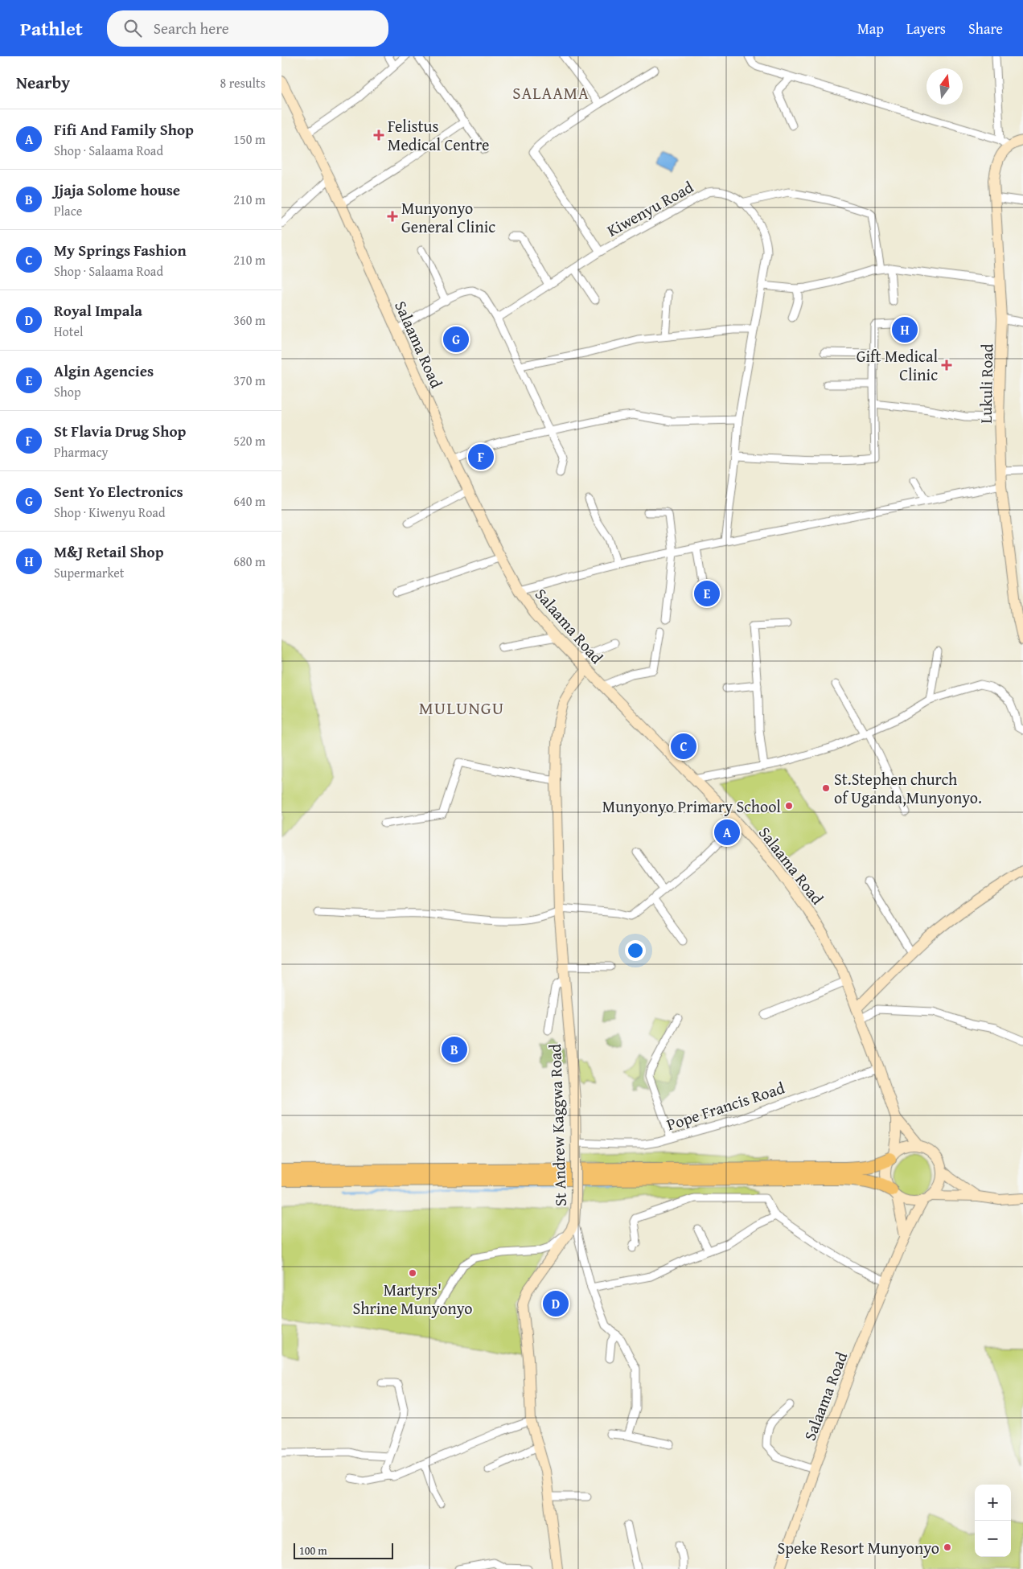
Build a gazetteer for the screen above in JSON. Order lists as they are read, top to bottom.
{
  "streets": {
    "street": [
      "Kiwenyu Road",
      "Salaama Road",
      "Lukuli Road",
      "Pope Francis Road",
      "St Andrew Kaggwa Road"
    ]
  },
  "crossings": [
    ["Salaama Road", "Pope Francis Road"],
    ["Salaama Road", "St Andrew Kaggwa Road"],
    ["Pope Francis Road", "St Andrew Kaggwa Road"]
  ],
  "districts": ["SALAAMA", "MULUNGU"],
  "places": {
    "health": ["Felistus Medical Centre", "Munyonyo General Clinic", "Gift Medical Clinic"],
    "other": [
      "St.Stephen church of Uganda,Munyonyo.",
      "Munyonyo Primary School",
      "Martyrs' Shrine Munyonyo",
      "Speke Resort Munyonyo"
    ]
  },
  "scale_bar": "100 m",
  "north": "top",
  "page": {
    "header": "Pathlet",
    "search": "Search here",
    "nav": ["Map", "Layers", "Share"],
    "heading": ["Nearby", "8 results"],
    "list": [
      {
        "mark": "A",
        "name": "Fifi And Family Shop",
        "note": "Shop · Salaama Road",
        "value": "150 m"
      },
      {
        "mark": "B",
        "name": "Jjaja Solome house",
        "note": "Place",
        "value": "210 m"
      },
      {
        "mark": "C",
        "name": "My Springs Fashion",
        "note": "Shop · Salaama Road",
        "value": "210 m"
      },
      {
        "mark": "D",
        "name": "Royal Impala",
        "note": "Hotel",
        "value": "360 m"
      },
      {
        "mark": "E",
        "name": "Algin Agencies",
        "note": "Shop",
        "value": "370 m"
      },
      {
        "mark": "F",
        "name": "St Flavia Drug Shop",
        "note": "Pharmacy",
        "value": "520 m"
      },
      {
        "mark": "G",
        "name": "Sent Yo Electronics",
        "note": "Shop · Kiwenyu Road",
        "value": "640 m"
      },
      {
        "mark": "H",
        "name": "M&J Retail Shop",
        "note": "Supermarket",
        "value": "680 m"
      }
    ],
    "pins": [
      "H",
      "G",
      "F",
      "E",
      "C",
      "A",
      "B",
      "D"
    ],
    "map_buttons": ["+", "−"],
    "scale": "100 m"
  }
}
